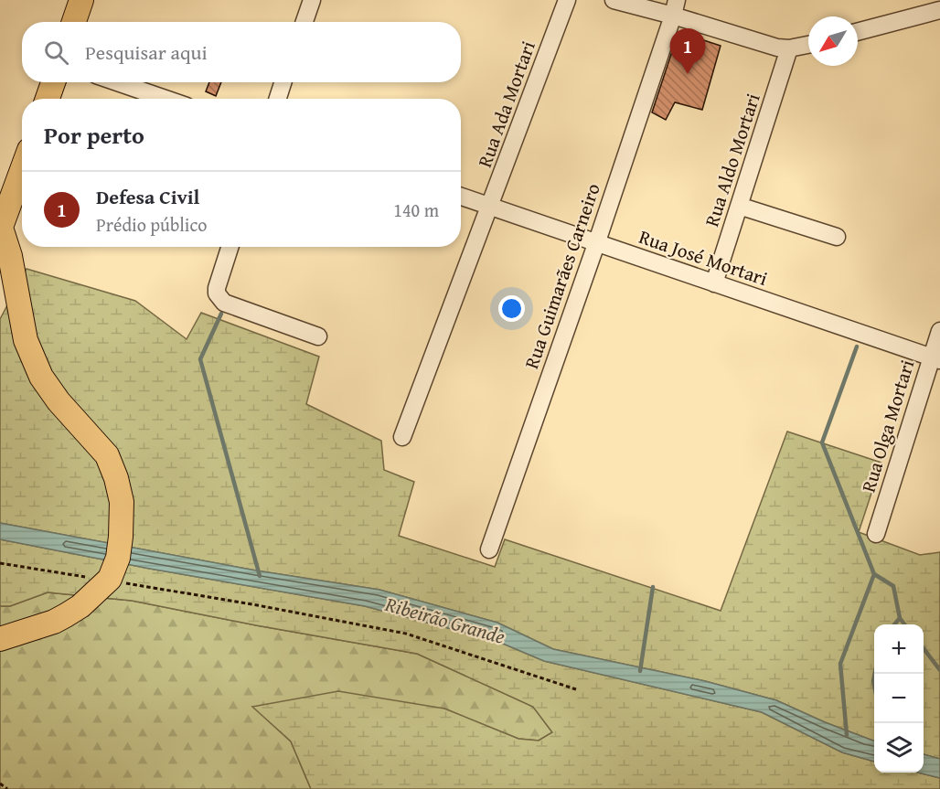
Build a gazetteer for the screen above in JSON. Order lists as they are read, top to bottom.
{
  "streets": {
    "street": [
      "Rua Ada Mortari",
      "Rua Aldo Mortari",
      "Rua José Mortari",
      "Rua Guimarães Carneiro",
      "Rua Olga Mortari"
    ]
  },
  "crossings": [
    ["Rua Ada Mortari", "Rua José Mortari"],
    ["Rua Aldo Mortari", "Rua José Mortari"],
    ["Rua José Mortari", "Rua Guimarães Carneiro"],
    ["Rua José Mortari", "Rua Olga Mortari"]
  ],
  "water": ["Ribeirão Grande"],
  "north": "bottom left",
  "page": {
    "search": "Pesquisar aqui",
    "pins": "1",
    "heading": "Por perto",
    "list": [
      {
        "mark": "1",
        "name": "Defesa Civil",
        "note": "Prédio público",
        "value": "140 m"
      }
    ],
    "map_buttons": ["+", "−"]
  }
}
